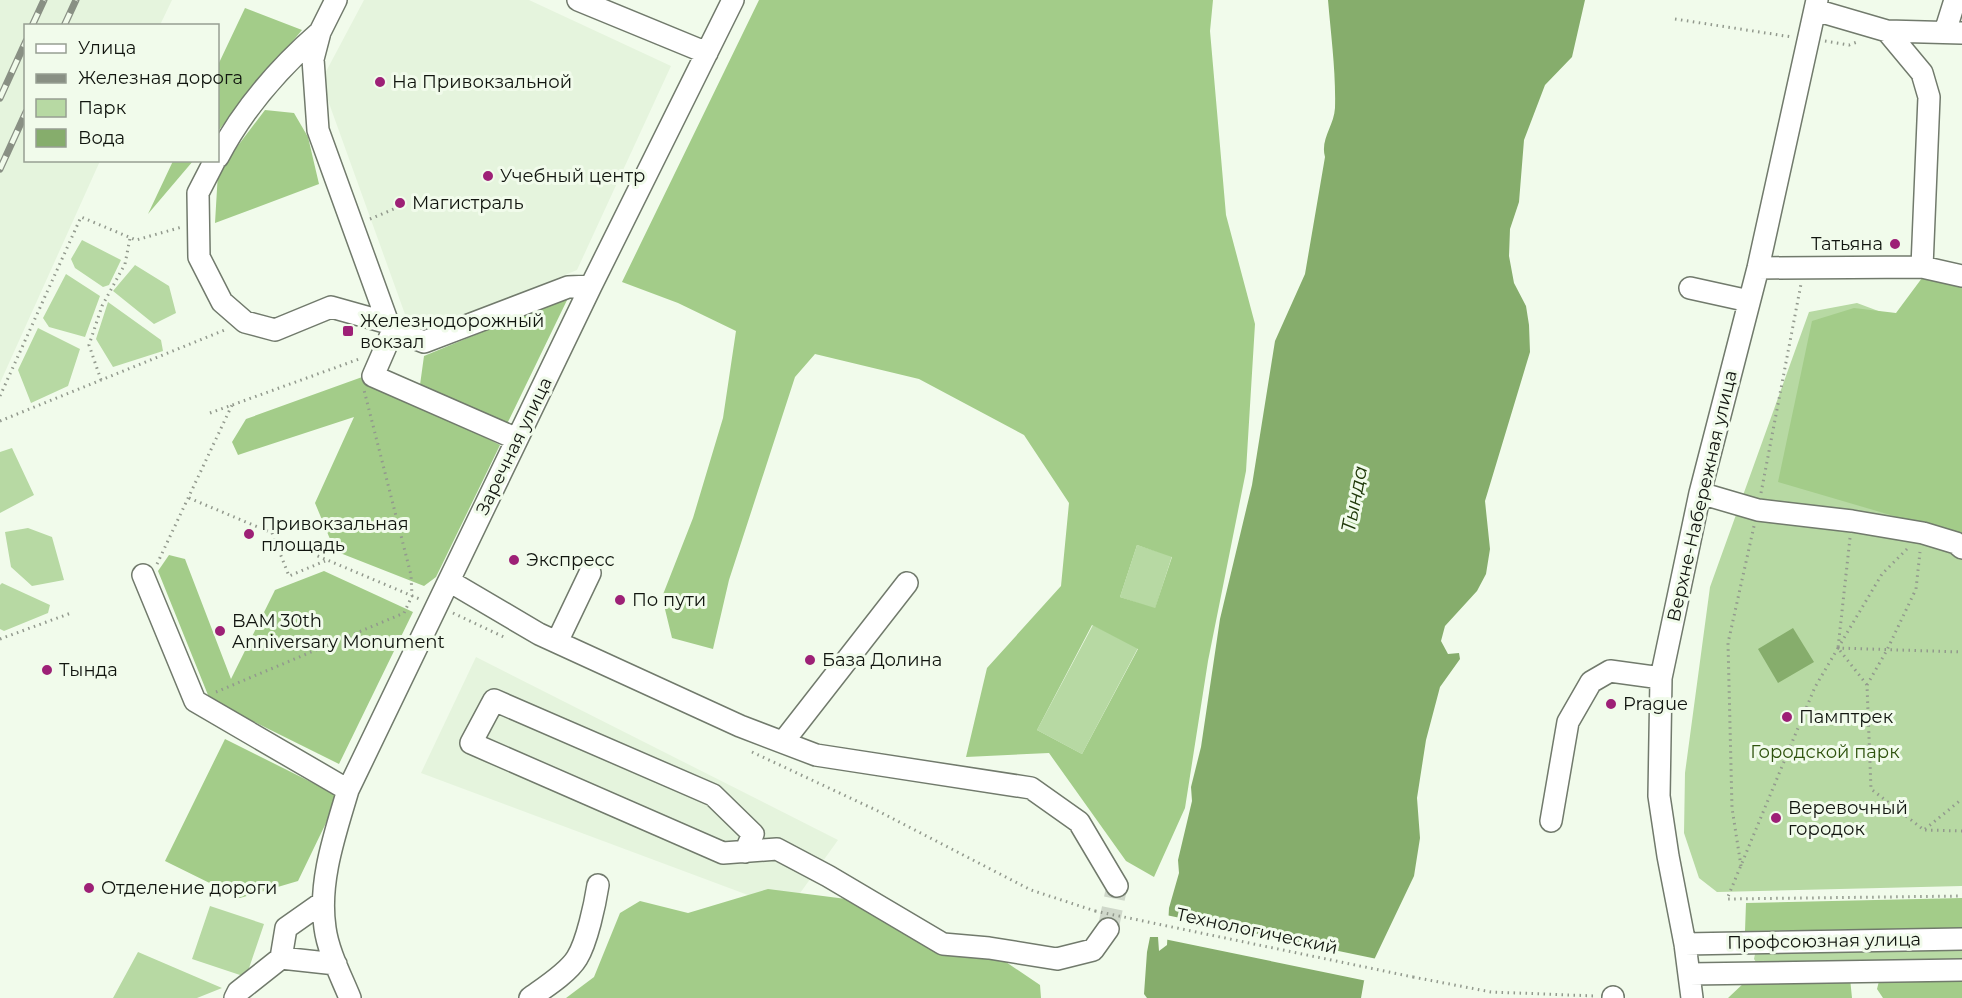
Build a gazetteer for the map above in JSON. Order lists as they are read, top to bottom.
{
  "streets": {
    "street": ["Заречная улица", "Верхне-Набережная улица", "Профсоюзная улица"],
    "path": ["Технологический"]
  },
  "crossings": [
    ["Верхне-Набережная улица", "Профсоюзная улица"]
  ],
  "water": ["Тында"],
  "parks": ["Городской парк"],
  "places": {
    "other": [
      "На Привокзальной",
      "Учебный центр",
      "Магистраль",
      "Татьяна",
      "Привокзальная площадь",
      "Экспресс",
      "По пути",
      "BAM 30th Anniversary Monument",
      "База Долина",
      "Тында",
      "Prague",
      "Памптрек",
      "Веревочный городок",
      "Отделение дороги"
    ],
    "transit": ["Железнодорожный вокзал"]
  },
  "legend": [
    "Улица",
    "Железная дорога",
    "Парк",
    "Вода"
  ]
}
